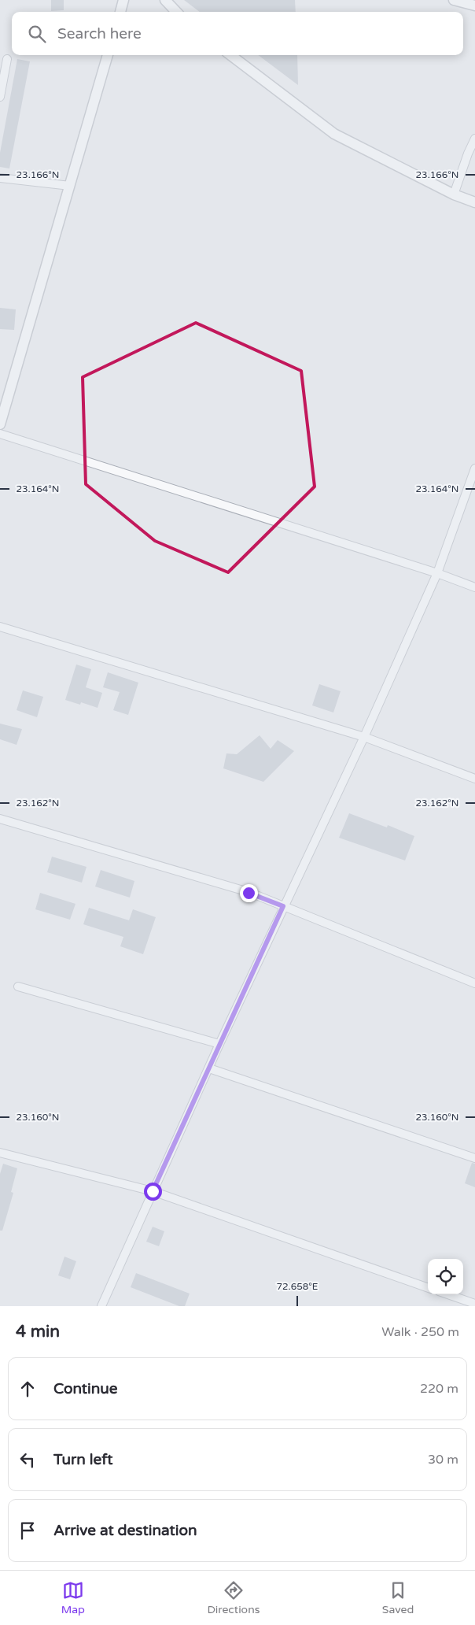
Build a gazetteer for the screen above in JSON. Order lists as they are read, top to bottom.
{
  "page": {
    "search": "Search here",
    "heading": ["4 min", "Walk · 250 m"],
    "list": [
      ["Continue", "220 m"],
      ["Turn left", "30 m"],
      "Arrive at destination"
    ],
    "nav": ["Map", "Directions", "Saved"]
  },
  "coordinates": [
    "23.166°N",
    "23.164°N",
    "23.162°N",
    "23.160°N",
    "72.658°E"
  ]
}
